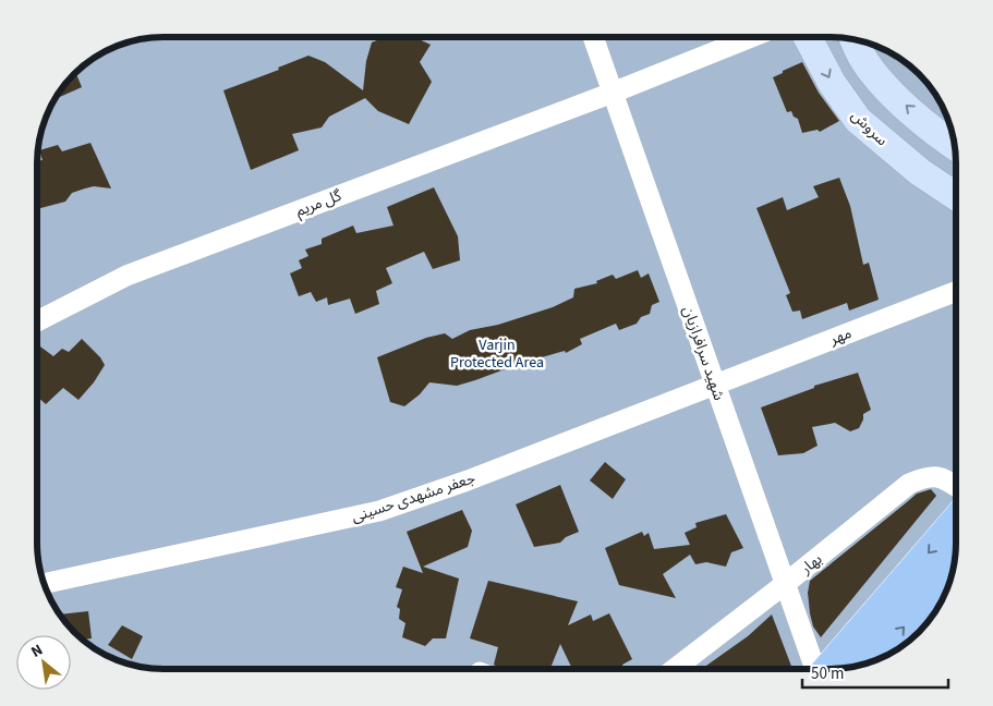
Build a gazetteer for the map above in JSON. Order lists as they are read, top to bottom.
{
  "streets": {
    "street": [
      "سروش",
      "گل مریم",
      "مهر",
      "شهید سرافرازیان",
      "جعفر مشهدی حسینی",
      "بهار"
    ]
  },
  "crossings": [
    ["گل مریم", "شهید سرافرازیان"],
    ["مهر", "شهید سرافرازیان"],
    ["مهر", "جعفر مشهدی حسینی"],
    ["شهید سرافرازیان", "جعفر مشهدی حسینی"],
    ["شهید سرافرازیان", "بهار"]
  ],
  "parks": ["Varjin Protected Area"],
  "scale_bar": "50 m",
  "north": "top left"
}
